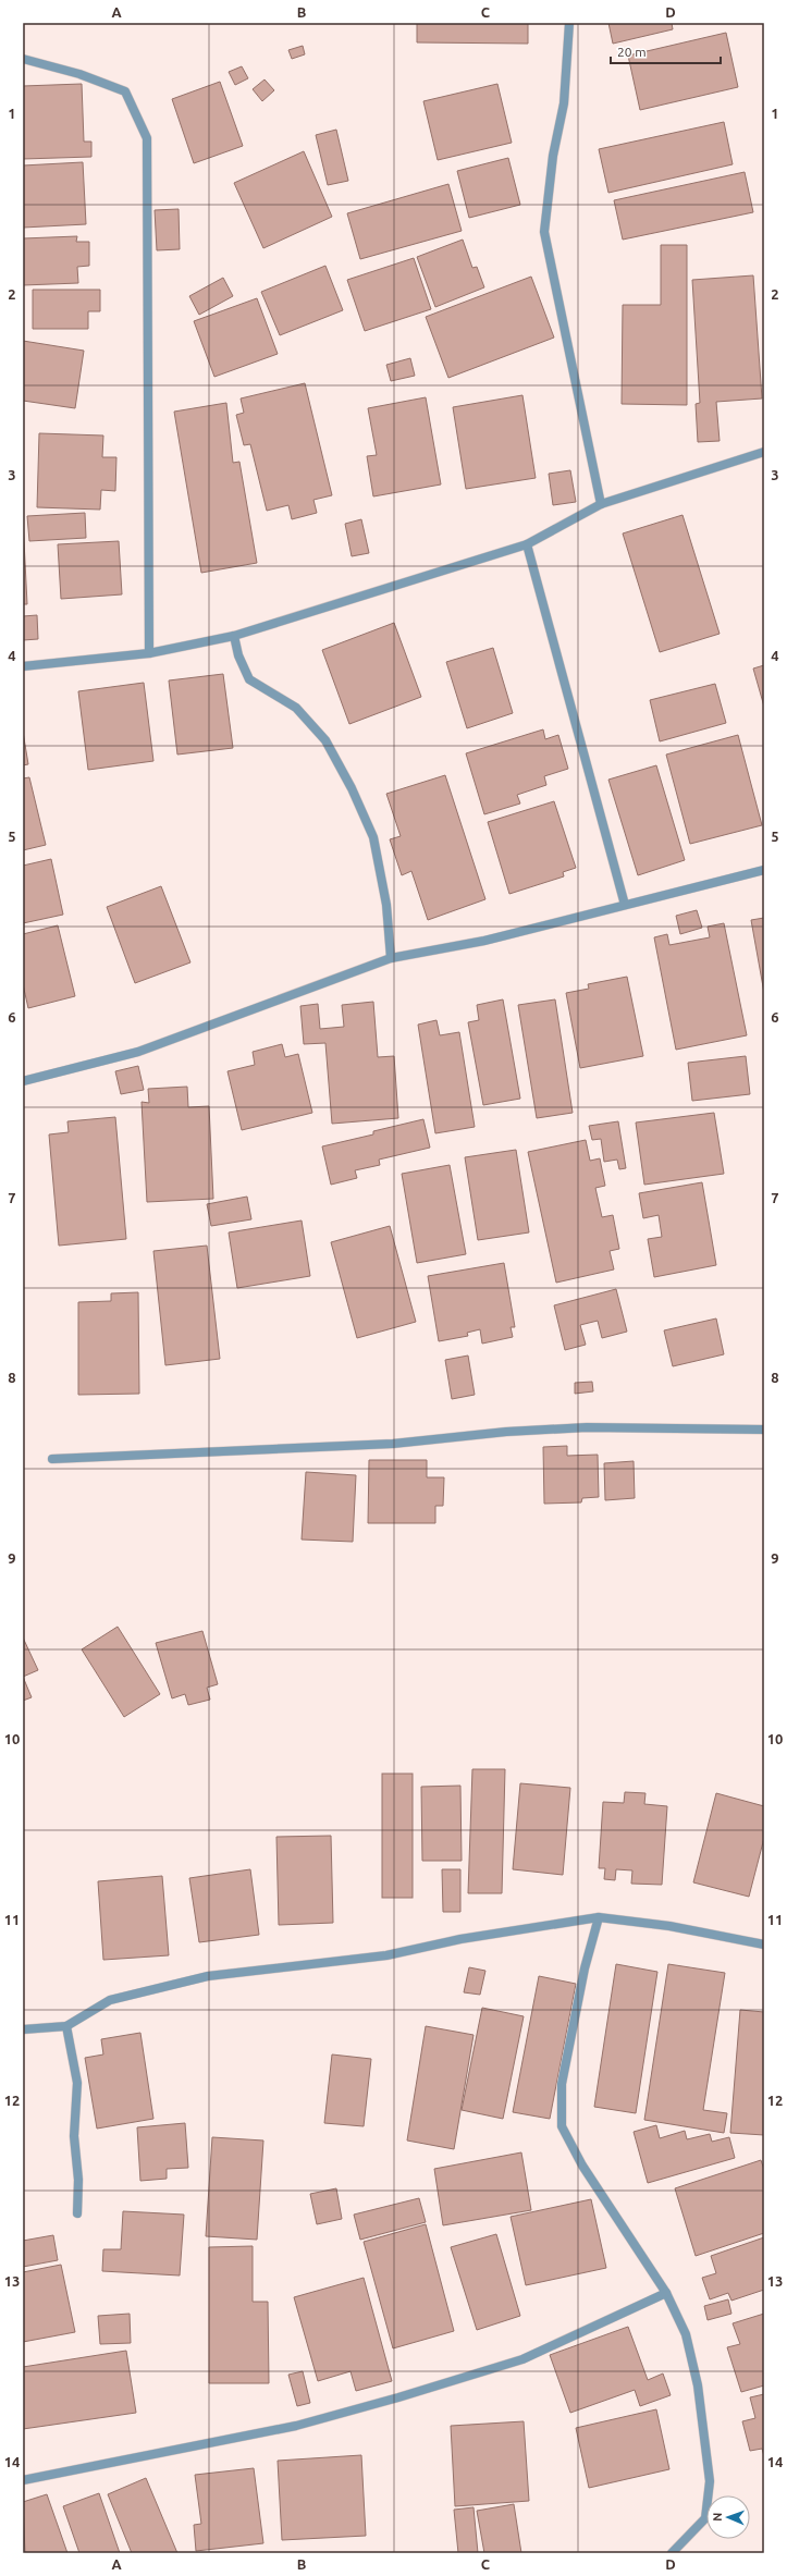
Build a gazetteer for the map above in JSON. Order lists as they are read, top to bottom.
{
  "scale_bar": "20 m",
  "north": "left",
  "grid": {
    "columns": [
      "A",
      "B",
      "C",
      "D"
    ],
    "rows": [
      "1",
      "2",
      "3",
      "4",
      "5",
      "6",
      "7",
      "8",
      "9",
      "10",
      "11",
      "12",
      "13",
      "14"
    ]
  }
}
